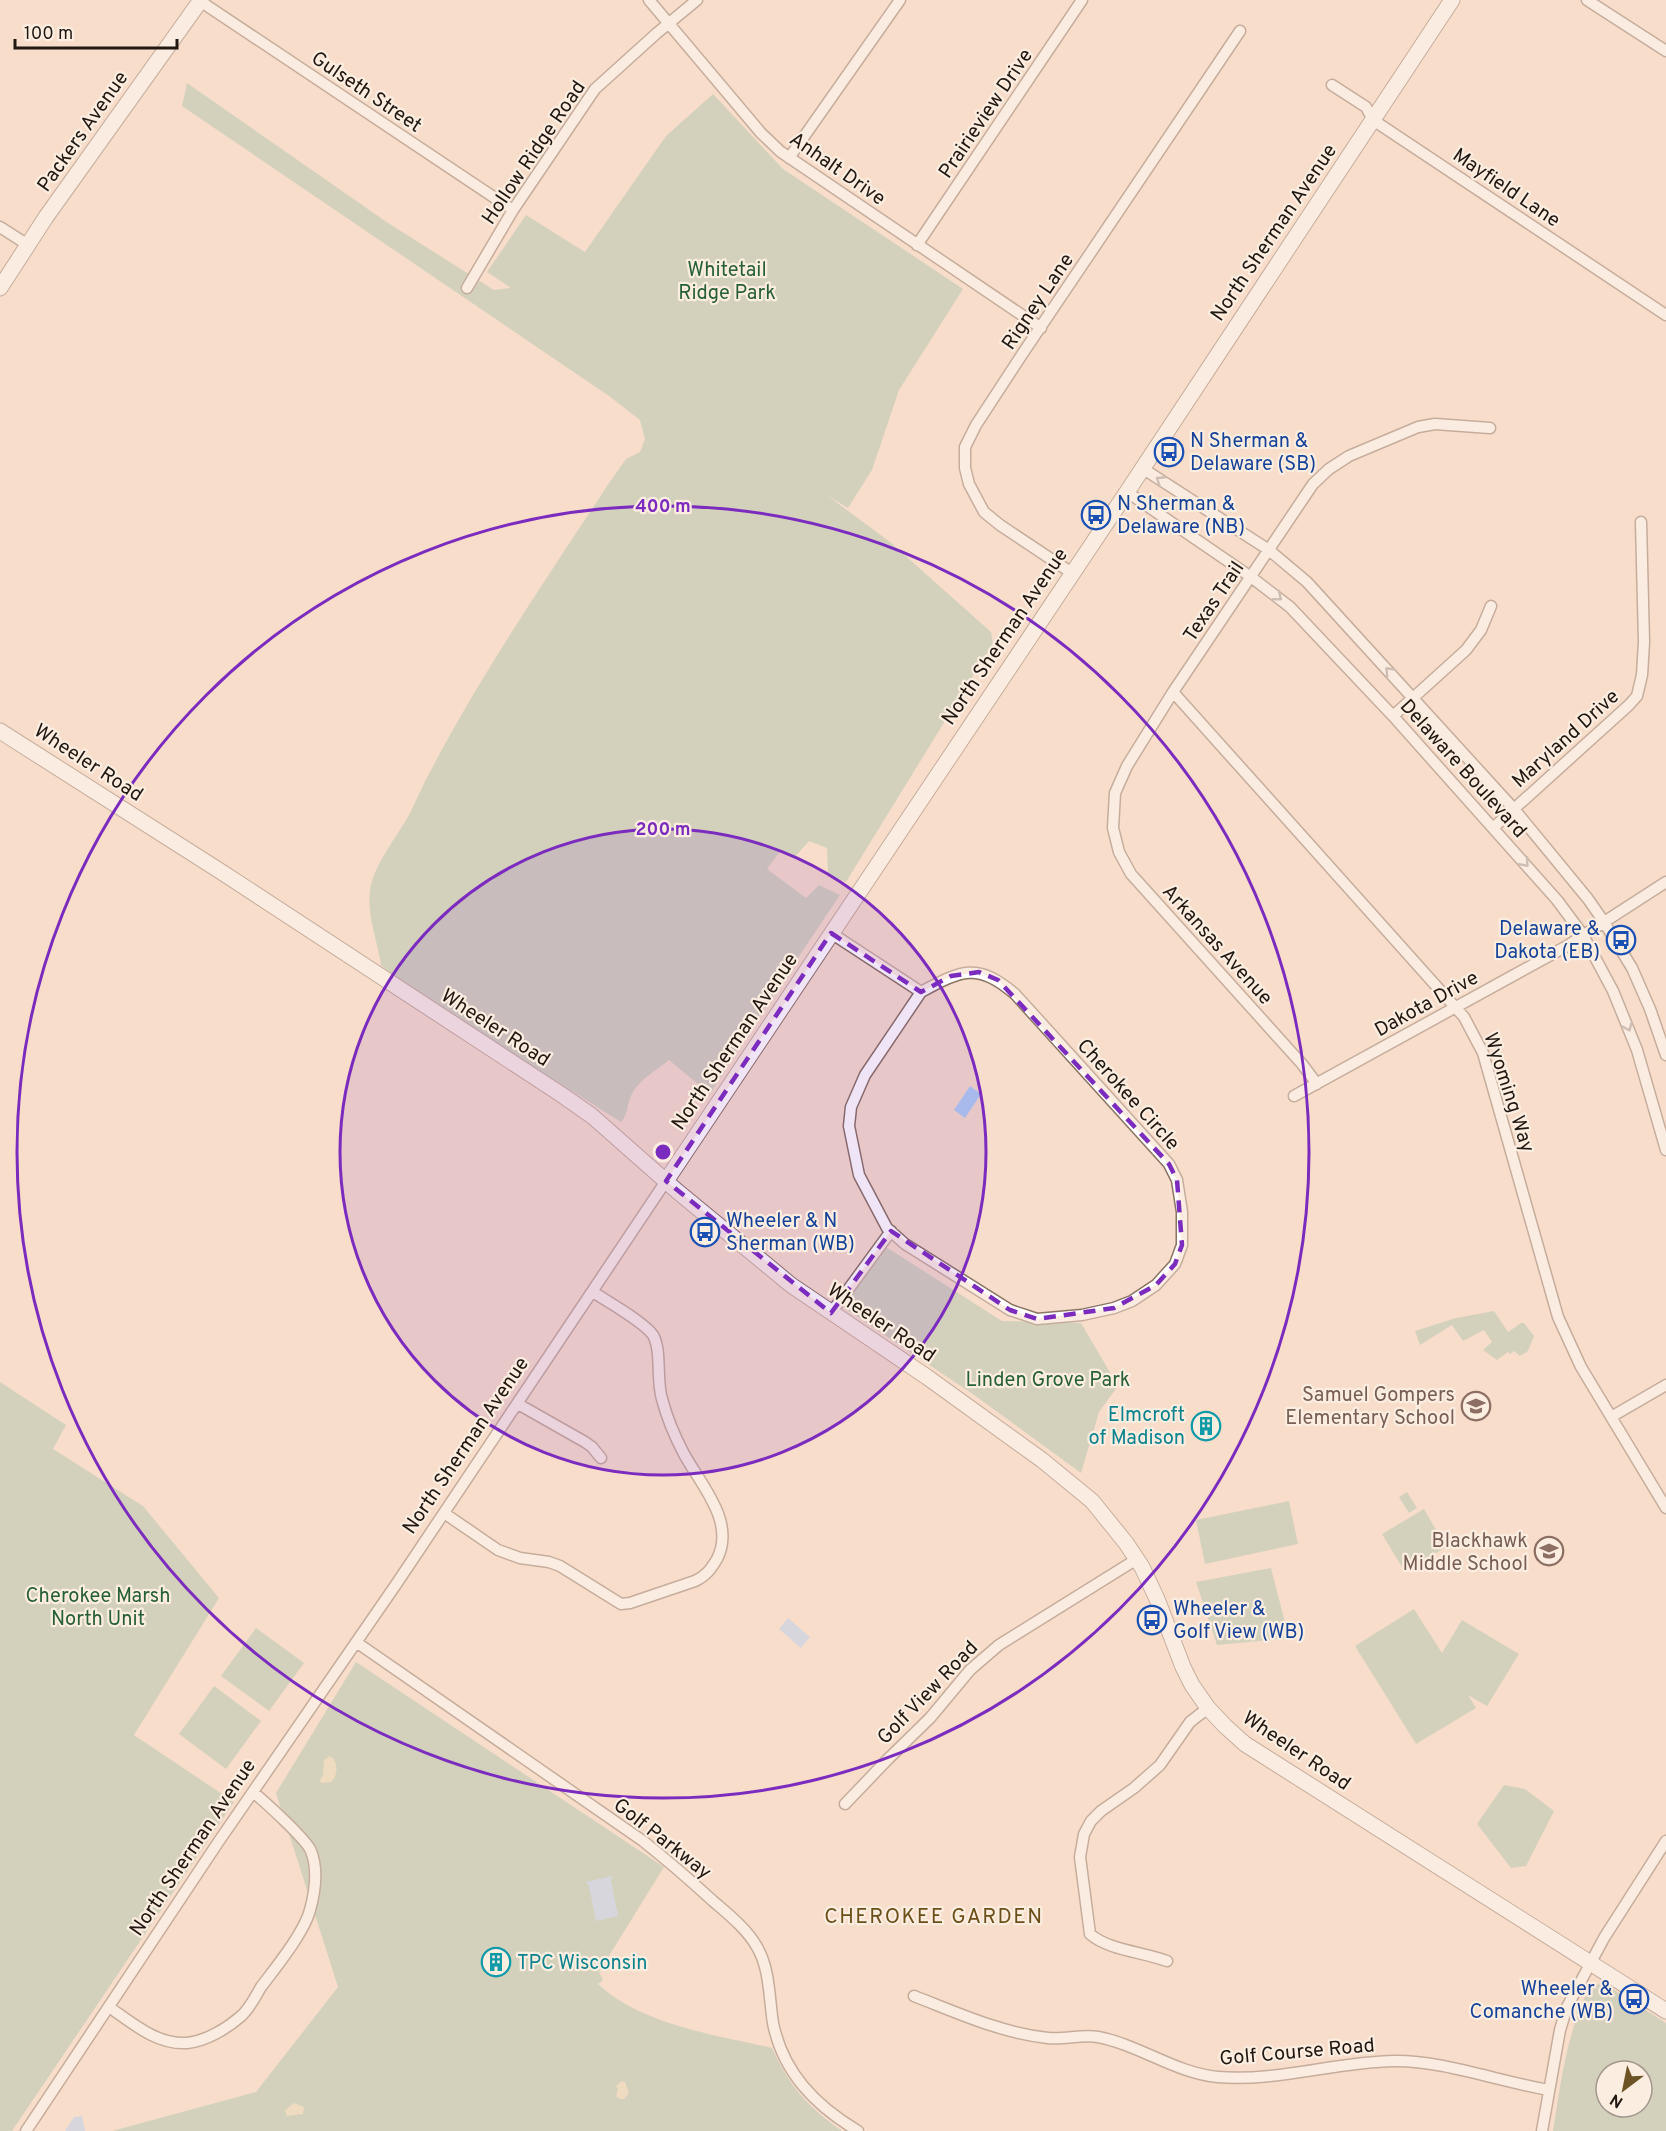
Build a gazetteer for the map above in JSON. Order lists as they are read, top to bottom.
{
  "streets": {
    "street": [
      "Gulseth Street",
      "Prairieview Drive",
      "Packers Avenue",
      "Hollow Ridge Road",
      "Anhalt Drive",
      "Mayfield Lane",
      "North Sherman Avenue",
      "Rigney Lane",
      "Texas Trail",
      "Maryland Drive",
      "Wheeler Road",
      "Delaware Boulevard",
      "Arkansas Avenue",
      "Dakota Drive",
      "Wyoming Way",
      "Cherokee Circle",
      "Golf View Road",
      "Golf Parkway",
      "Golf Course Road"
    ]
  },
  "crossings": [
    ["Gulseth Street", "Packers Avenue"],
    ["Gulseth Street", "Hollow Ridge Road"],
    ["Prairieview Drive", "Anhalt Drive"],
    ["Hollow Ridge Road", "Anhalt Drive"],
    ["Anhalt Drive", "Rigney Lane"],
    ["Mayfield Lane", "North Sherman Avenue"],
    ["North Sherman Avenue", "Rigney Lane"],
    ["North Sherman Avenue", "Wheeler Road"],
    ["North Sherman Avenue", "Delaware Boulevard"],
    ["North Sherman Avenue", "Golf Parkway"],
    ["Texas Trail", "Delaware Boulevard"],
    ["Texas Trail", "Arkansas Avenue"],
    ["Texas Trail", "Wyoming Way"],
    ["Maryland Drive", "Delaware Boulevard"],
    ["Wheeler Road", "Golf View Road"],
    ["Delaware Boulevard", "Dakota Drive"],
    ["Arkansas Avenue", "Dakota Drive"],
    ["Dakota Drive", "Wyoming Way"]
  ],
  "districts": ["CHEROKEE GARDEN"],
  "parks": ["Whitetail Ridge Park", "Linden Grove Park", "Cherokee Marsh North Unit"],
  "places": {
    "bus stop": [
      "N Sherman & Delaware (SB)",
      "N Sherman & Delaware (NB)",
      "Delaware & Dakota (EB)",
      "Wheeler & N Sherman (WB)",
      "Wheeler & Golf View (WB)",
      "Wheeler & Comanche (WB)"
    ],
    "school or university": ["Samuel Gompers Elementary School", "Blackhawk Middle School"],
    "building": ["Elmcroft of Madison", "TPC Wisconsin"]
  },
  "scale_bar": "100 m",
  "north": "bottom left",
  "rings": ["400 m", "200 m"]
}
